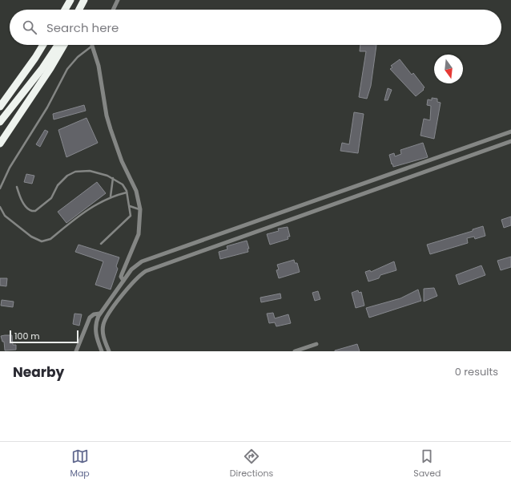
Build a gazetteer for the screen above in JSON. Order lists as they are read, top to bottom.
{
  "scale_bar": "100 m",
  "north": "bottom",
  "page": {
    "search": "Search here",
    "scale": "100 m",
    "heading": ["Nearby", "0 results"],
    "nav": ["Map", "Directions", "Saved"]
  }
}
